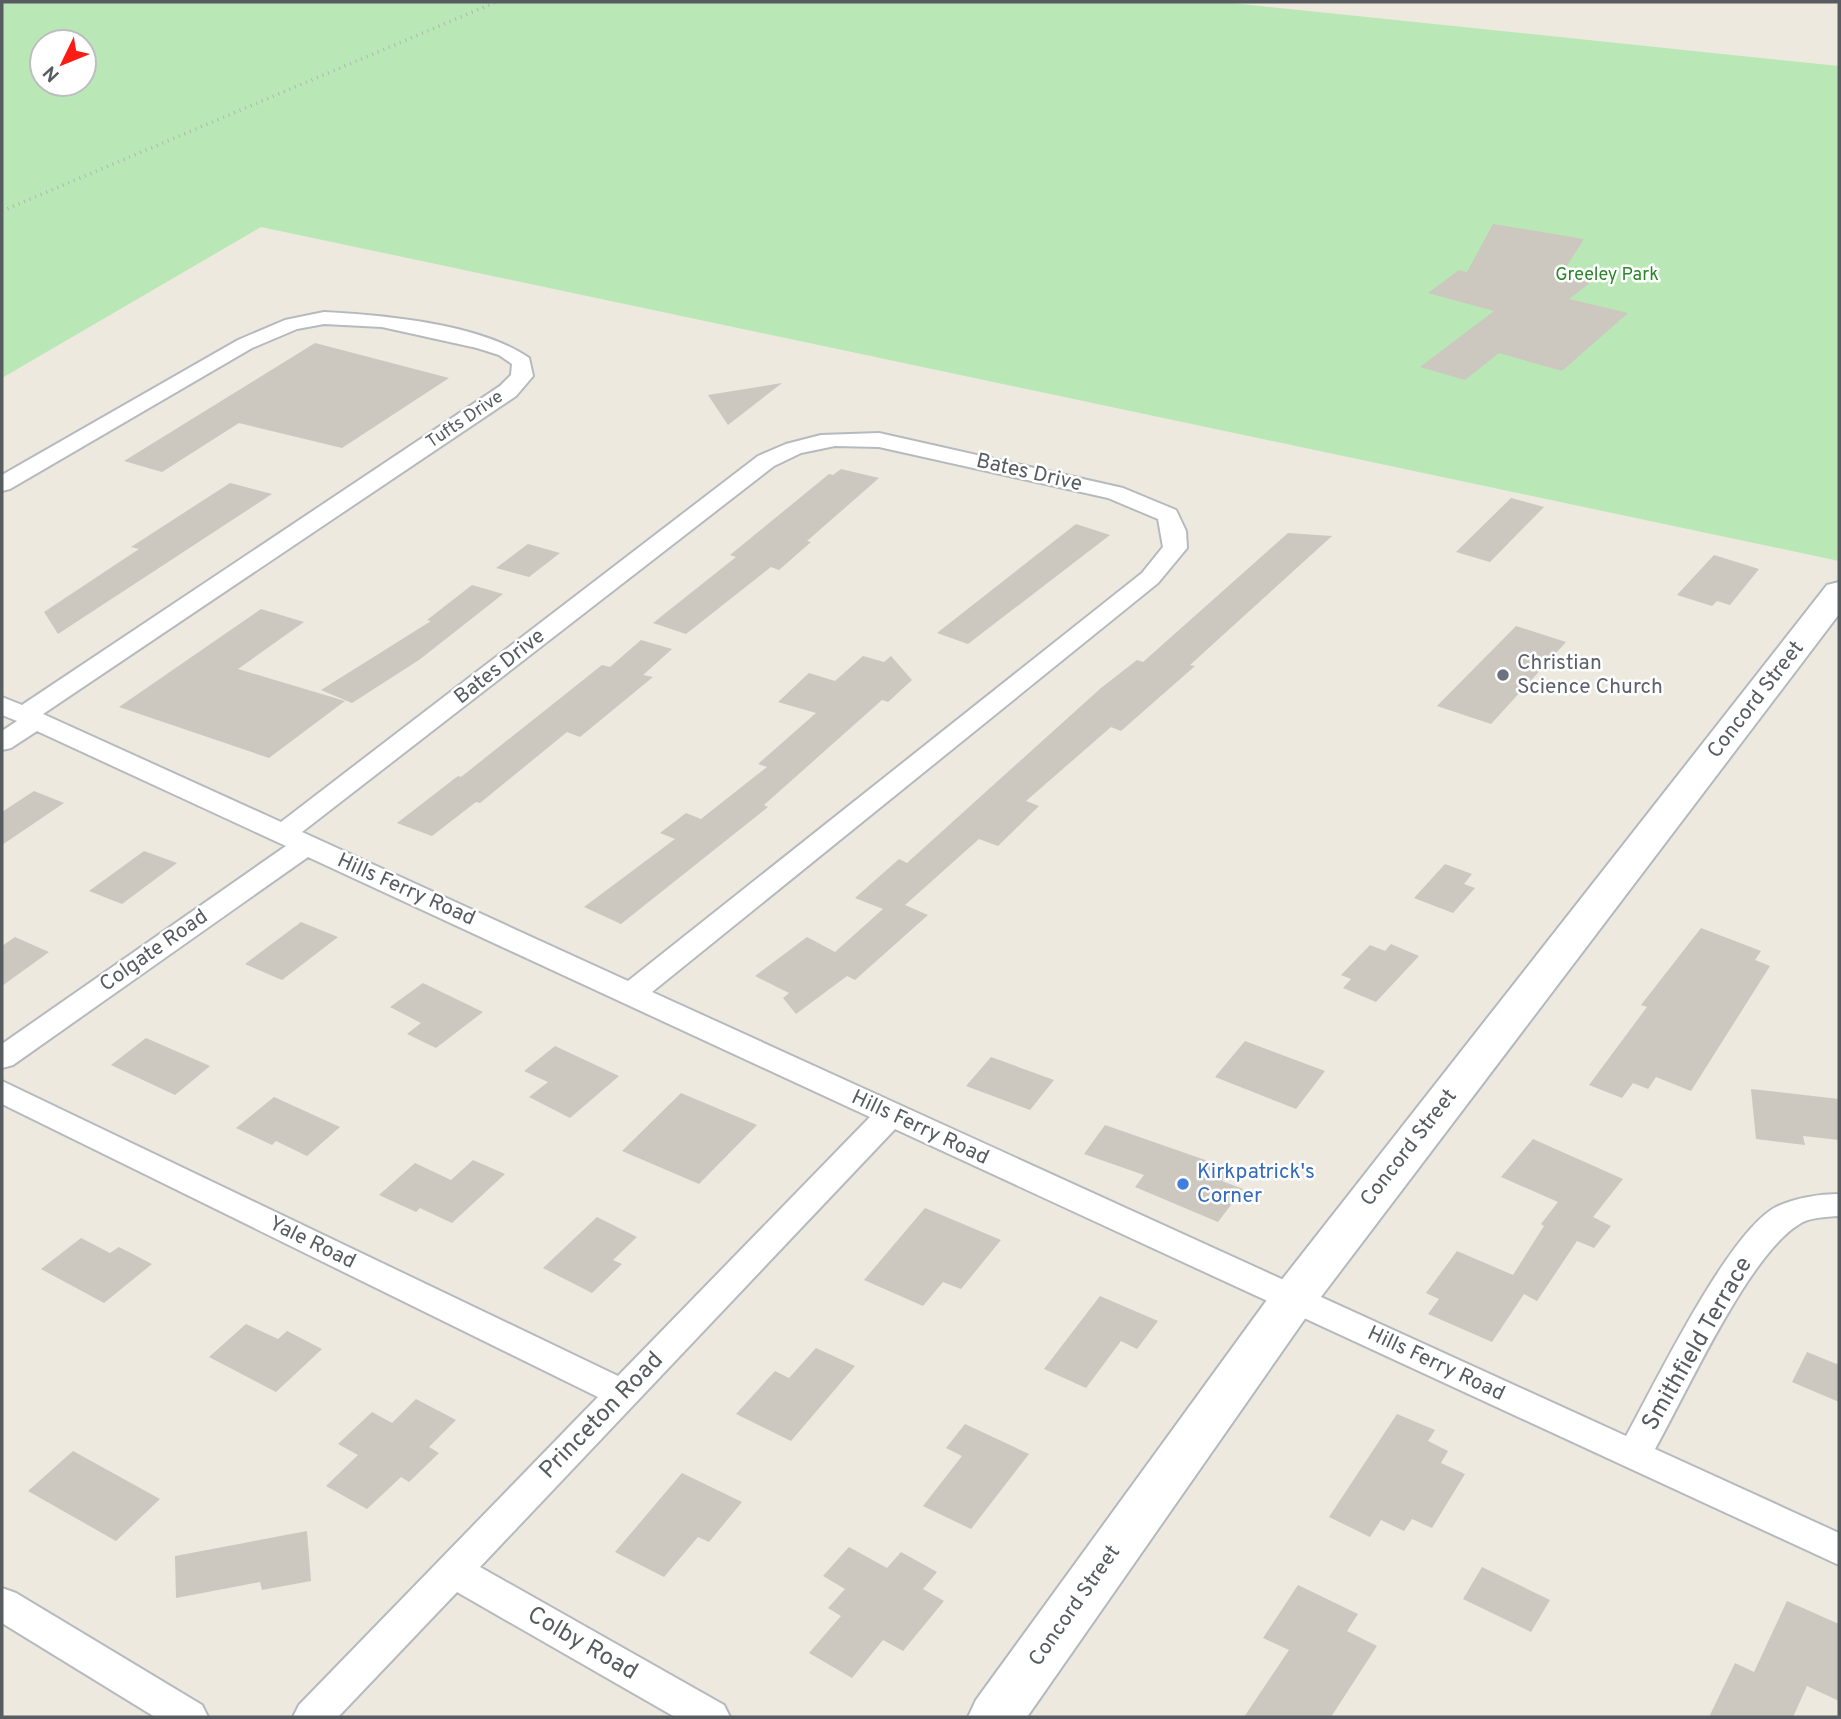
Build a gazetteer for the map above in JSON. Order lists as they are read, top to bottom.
{
  "streets": {
    "main road": ["Concord Street"],
    "street": [
      "Tufts Drive",
      "Bates Drive",
      "Hills Ferry Road",
      "Colgate Road",
      "Yale Road",
      "Smithfield Terrace",
      "Princeton Road",
      "Colby Road"
    ]
  },
  "crossings": [
    ["Tufts Drive", "Hills Ferry Road"],
    ["Bates Drive", "Hills Ferry Road"],
    ["Bates Drive", "Colgate Road"],
    ["Concord Street", "Hills Ferry Road"],
    ["Hills Ferry Road", "Colgate Road"],
    ["Hills Ferry Road", "Smithfield Terrace"],
    ["Hills Ferry Road", "Princeton Road"],
    ["Yale Road", "Princeton Road"],
    ["Princeton Road", "Colby Road"]
  ],
  "parks": ["Greeley Park"],
  "places": ["Christian Science Church", "Kirkpatrick's Corner"],
  "north": "bottom left"
}
